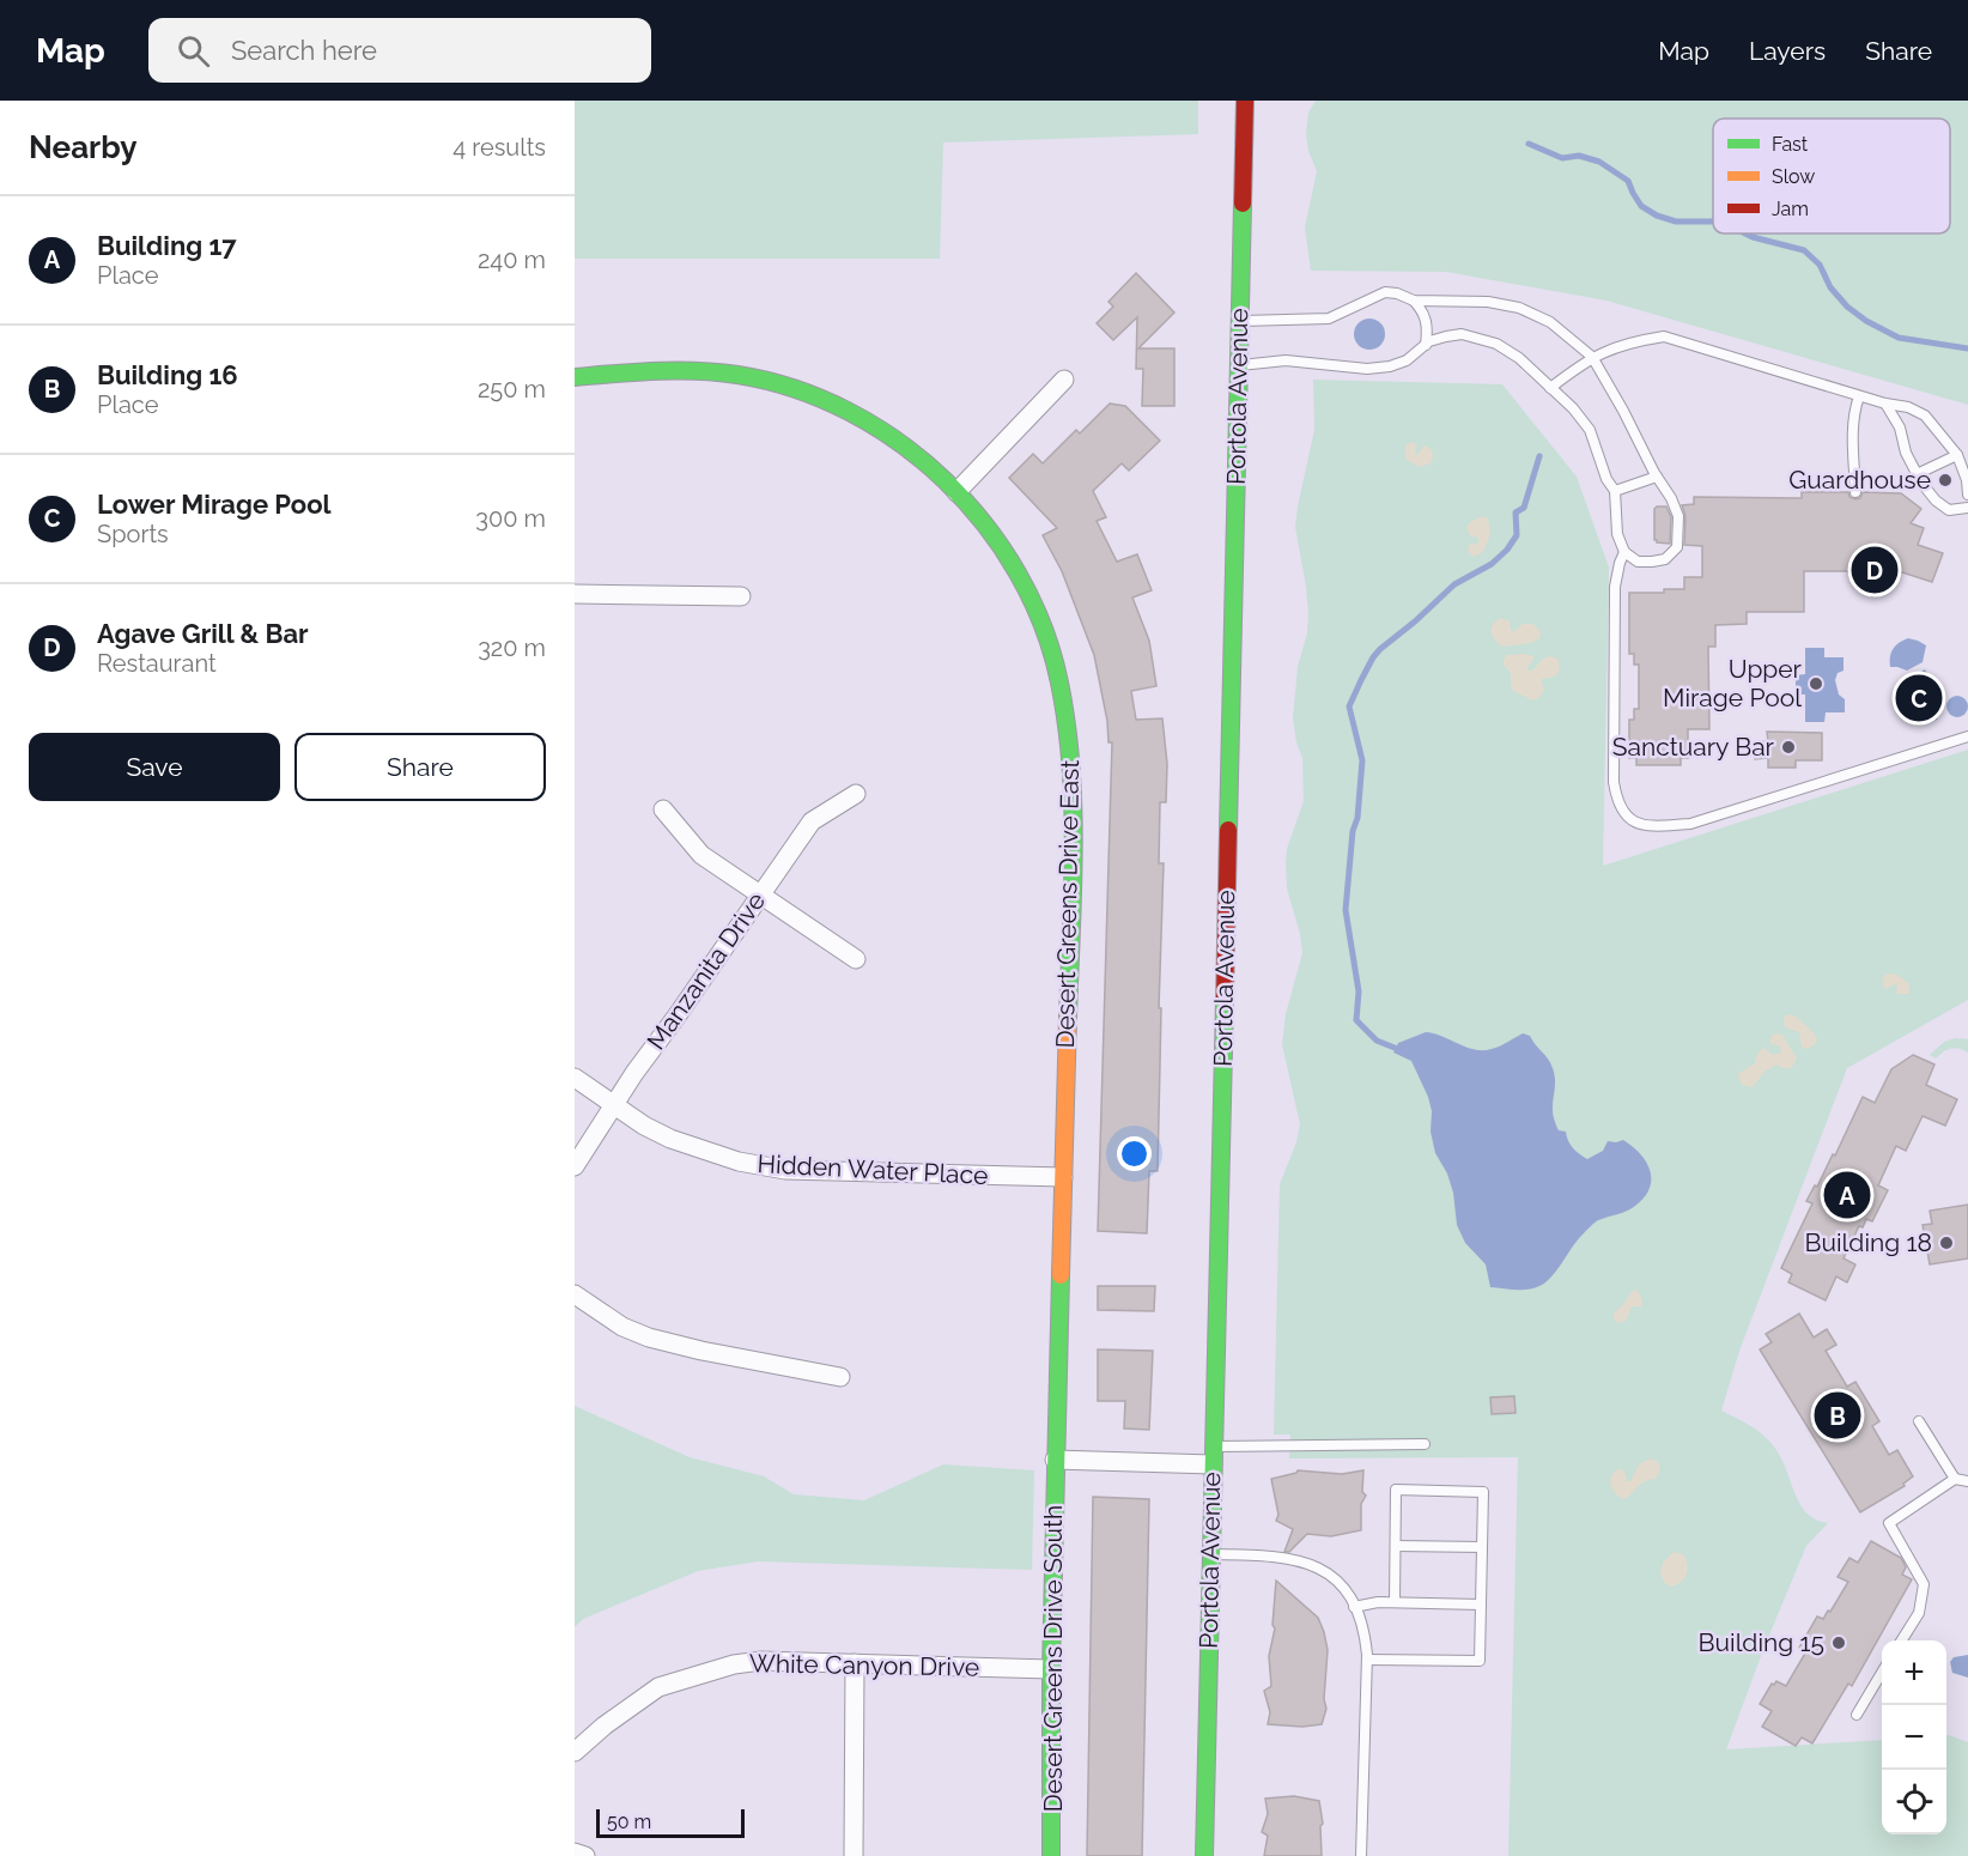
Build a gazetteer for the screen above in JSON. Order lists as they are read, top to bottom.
{
  "streets": {
    "street": [
      "Portola Avenue",
      "Desert Greens Drive East",
      "Manzanita Drive",
      "Hidden Water Place",
      "Desert Greens Drive South",
      "White Canyon Drive"
    ]
  },
  "crossings": [
    ["Desert Greens Drive East", "Hidden Water Place"],
    ["Desert Greens Drive East", "Desert Greens Drive South"],
    ["Manzanita Drive", "Hidden Water Place"],
    ["Desert Greens Drive South", "White Canyon Drive"]
  ],
  "places": [
    "Guardhouse",
    "Upper Mirage Pool",
    "Sanctuary Bar",
    "Building 18",
    "Building 15"
  ],
  "legend": ["Fast", "Slow", "Jam"],
  "scale_bar": "50 m",
  "page": {
    "header": "Map",
    "search": "Search here",
    "nav": ["Map", "Layers", "Share"],
    "heading": ["Nearby", "4 results"],
    "list": [
      {
        "mark": "A",
        "name": "Building 17",
        "note": "Place",
        "value": "240 m"
      },
      {
        "mark": "B",
        "name": "Building 16",
        "note": "Place",
        "value": "250 m"
      },
      {
        "mark": "C",
        "name": "Lower Mirage Pool",
        "note": "Sports",
        "value": "300 m"
      },
      {
        "mark": "D",
        "name": "Agave Grill & Bar",
        "note": "Restaurant",
        "value": "320 m"
      }
    ],
    "pins": [
      "D",
      "C",
      "A",
      "B"
    ],
    "buttons": ["Save", "Share"],
    "map_buttons": ["+", "−"],
    "scale": "50 m"
  }
}
